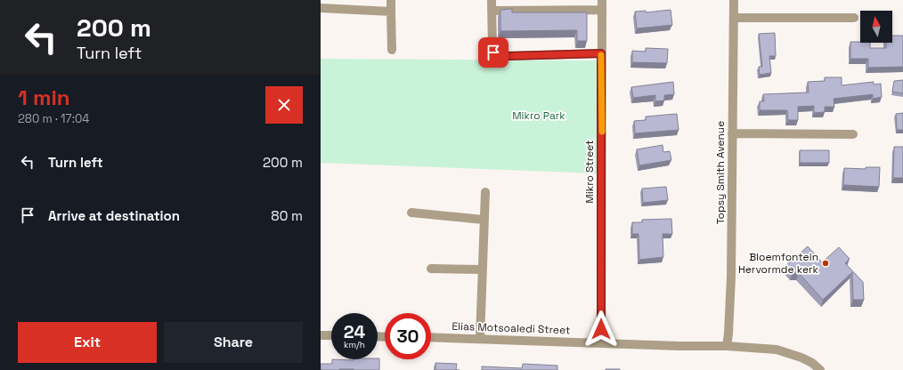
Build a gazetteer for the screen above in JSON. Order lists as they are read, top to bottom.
{
  "streets": {
    "street": ["Mikro Street", "Topsy Smith Avenue", "Elias Motsoaledi Street"]
  },
  "crossings": [
    ["Mikro Street", "Elias Motsoaledi Street"],
    ["Topsy Smith Avenue", "Elias Motsoaledi Street"]
  ],
  "parks": ["Mikro Park"],
  "places": ["Bloemfontein Hervormde kerk"],
  "north": "top",
  "page": {
    "turn": ["200 m", "Turn left"],
    "heading": ["1 min", "280 m · 17:04"],
    "list": [
      {
        "name": "Turn left",
        "value": "200 m"
      },
      {
        "name": "Arrive at destination",
        "value": "80 m"
      }
    ],
    "speed": "24 km/h",
    "limit": "30",
    "buttons": ["Exit", "Share"]
  }
}
